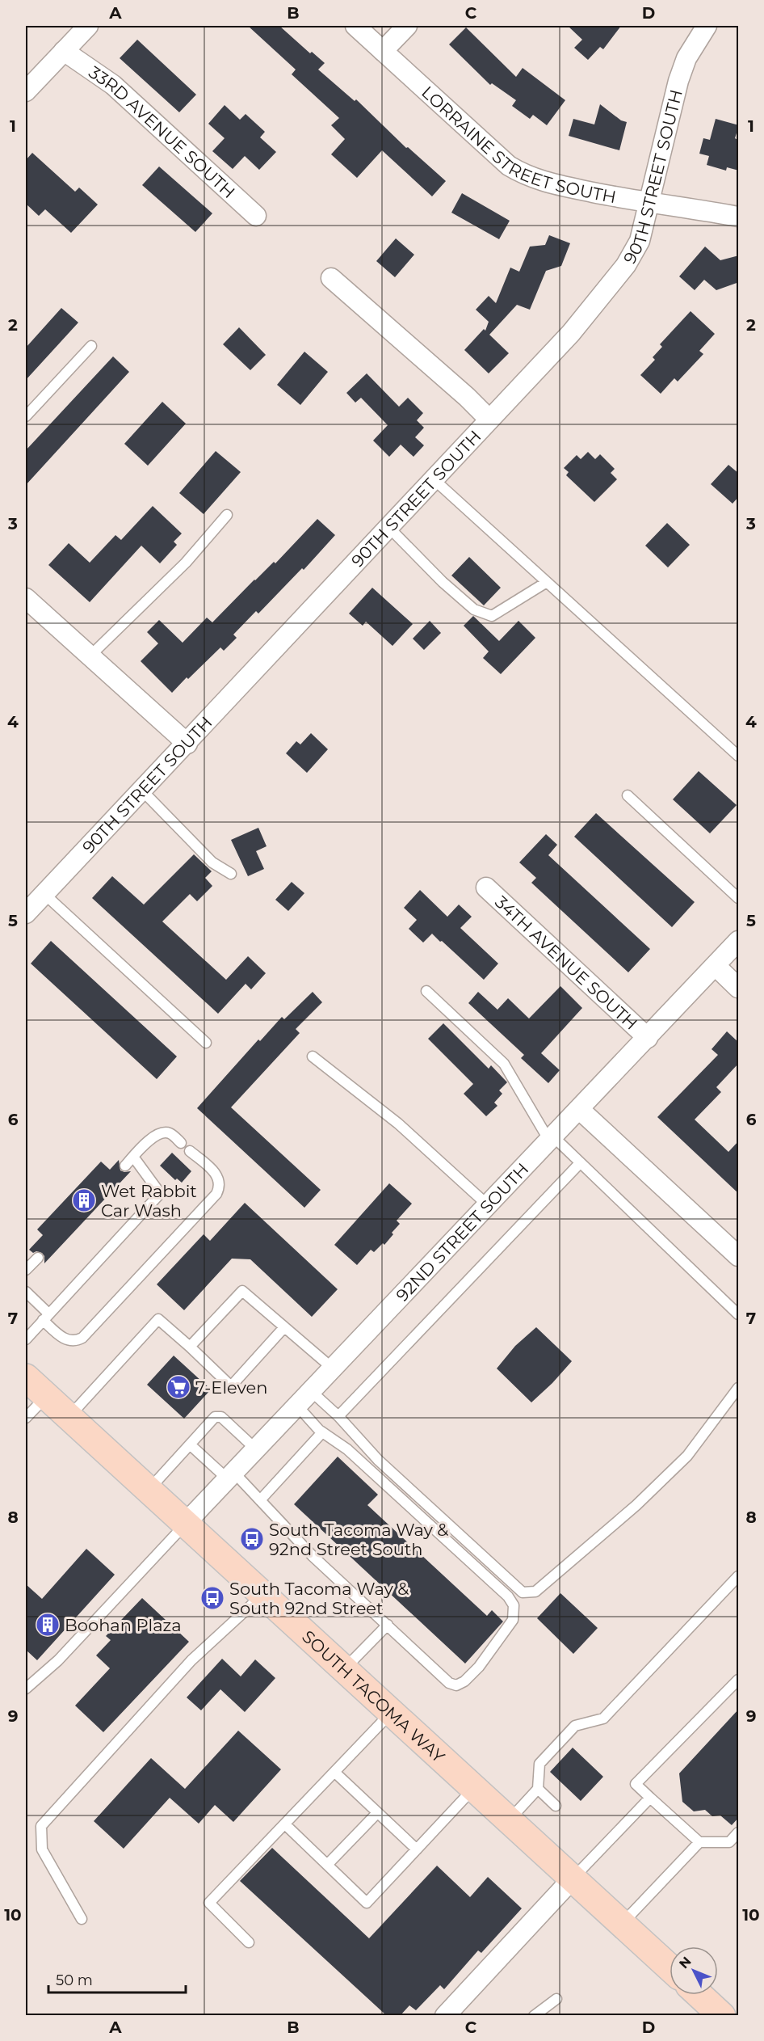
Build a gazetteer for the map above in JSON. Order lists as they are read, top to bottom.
{
  "streets": {
    "main road": ["SOUTH TACOMA WAY"],
    "street": [
      "33RD AVENUE SOUTH",
      "LORRAINE STREET SOUTH",
      "90TH STREET SOUTH",
      "34TH AVENUE SOUTH",
      "92ND STREET SOUTH"
    ]
  },
  "crossings": [
    ["LORRAINE STREET SOUTH", "90TH STREET SOUTH"],
    ["34TH AVENUE SOUTH", "92ND STREET SOUTH"],
    ["92ND STREET SOUTH", "SOUTH TACOMA WAY"]
  ],
  "places": {
    "building": ["Wet Rabbit Car Wash", "Boohan Plaza"],
    "supermarket": ["7-Eleven"],
    "bus stop": ["South Tacoma Way & 92nd Street South", "South Tacoma Way & South 92nd Street"]
  },
  "scale_bar": "50 m",
  "north": "top left",
  "grid": {
    "columns": [
      "A",
      "B",
      "C",
      "D"
    ],
    "rows": [
      "1",
      "2",
      "3",
      "4",
      "5",
      "6",
      "7",
      "8",
      "9",
      "10"
    ]
  }
}
